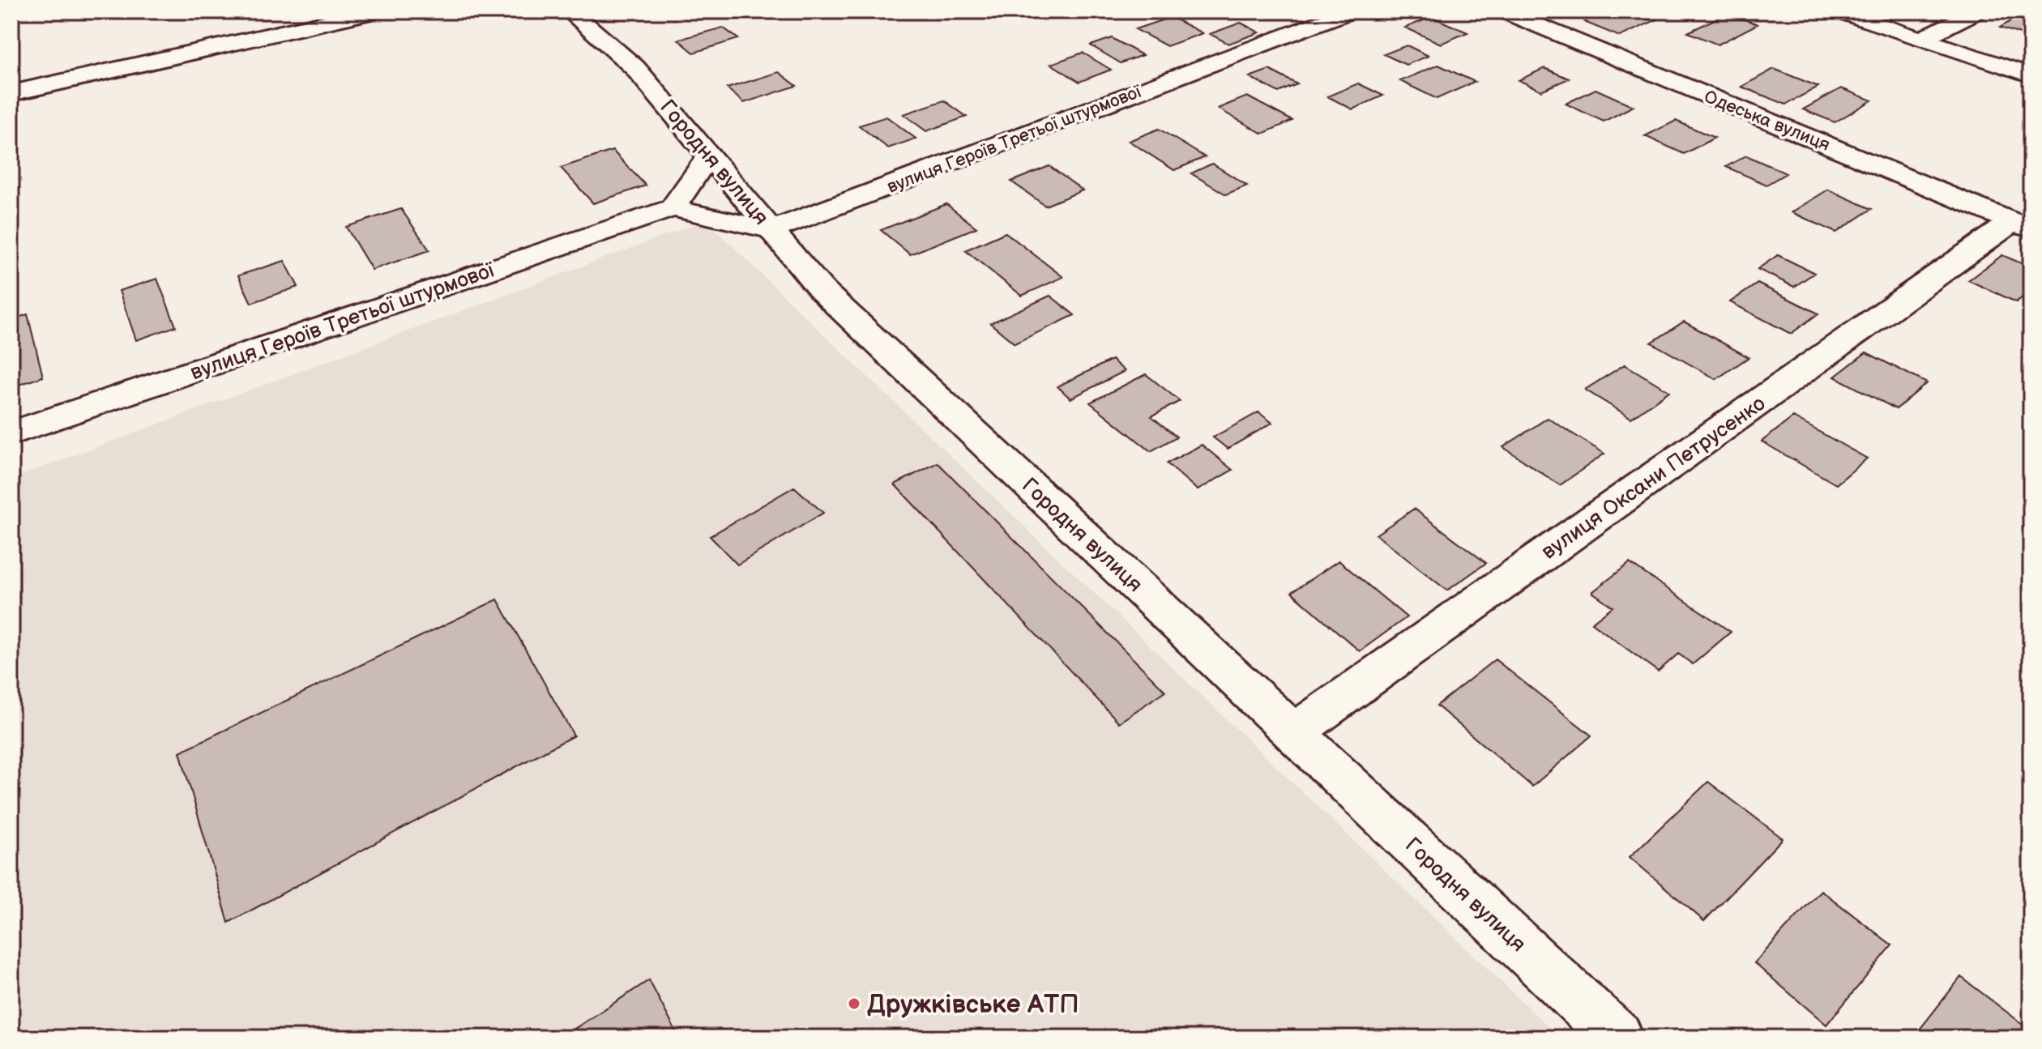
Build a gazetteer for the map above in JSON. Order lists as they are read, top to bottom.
{
  "streets": {
    "street": [
      "Одеська вулиця",
      "вулиця Героїв Третьої штурмової",
      "Городня вулиця",
      "вулиця Оксани Петрусенко"
    ]
  },
  "crossings": [
    ["Одеська вулиця", "вулиця Оксани Петрусенко"],
    ["вулиця Героїв Третьої штурмової", "Городня вулиця"],
    ["Городня вулиця", "вулиця Оксани Петрусенко"]
  ],
  "places": ["Дружківське АТП"]
}
